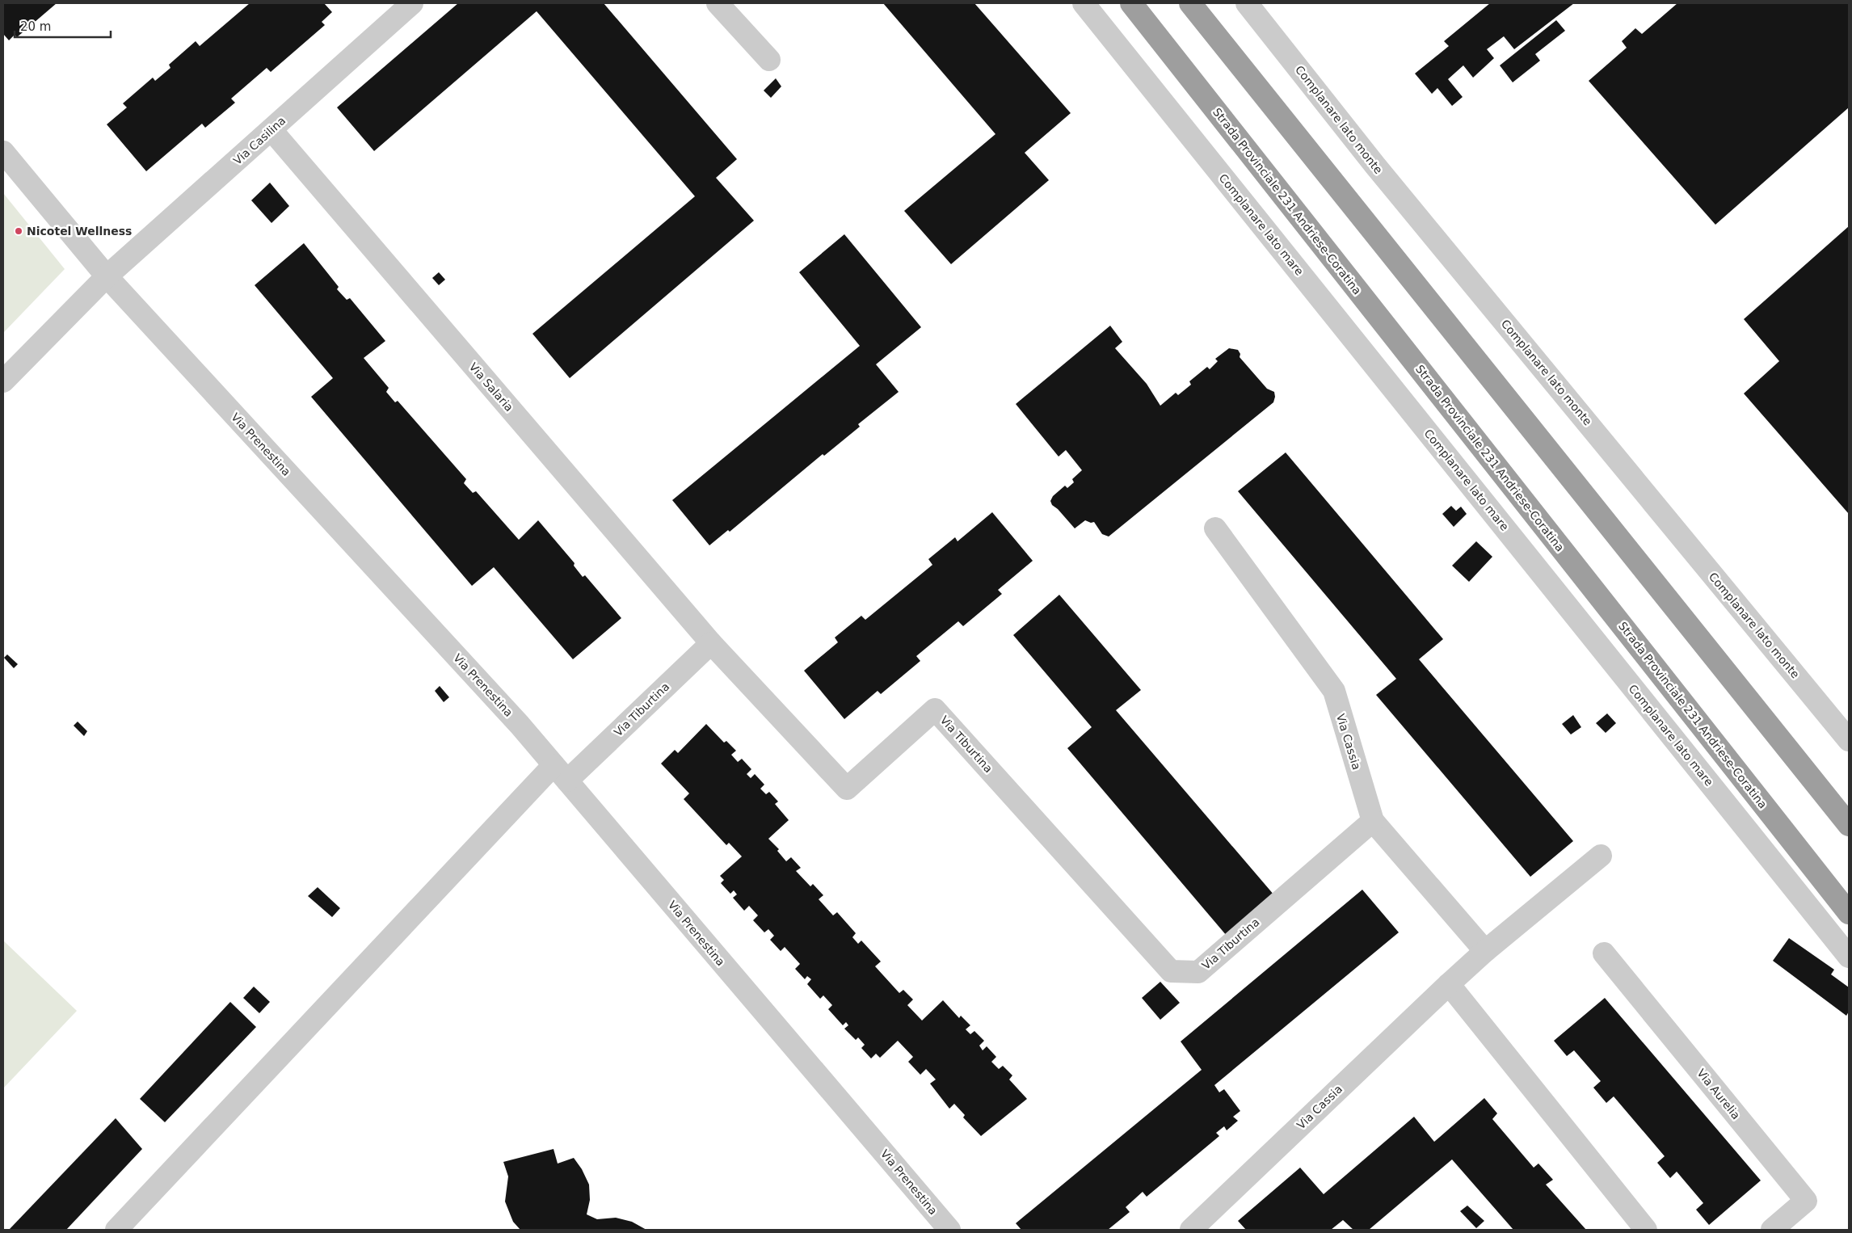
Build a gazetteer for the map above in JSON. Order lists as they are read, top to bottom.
{
  "streets": {
    "highway": ["Strada Provinciale 231 Andriese-Coratina"],
    "street": [
      "Complanare lato monte",
      "Via Casilina",
      "Complanare lato mare",
      "Via Salaria",
      "Via Prenestina",
      "Via Tiburtina",
      "Via Cassia",
      "Via Aurelia"
    ]
  },
  "crossings": [
    ["Via Casilina", "Via Salaria"],
    ["Via Casilina", "Via Prenestina"],
    ["Via Salaria", "Via Tiburtina"],
    ["Via Prenestina", "Via Tiburtina"],
    ["Via Tiburtina", "Via Cassia"]
  ],
  "places": ["Nicotel Wellness"],
  "scale_bar": "20 m"
}
